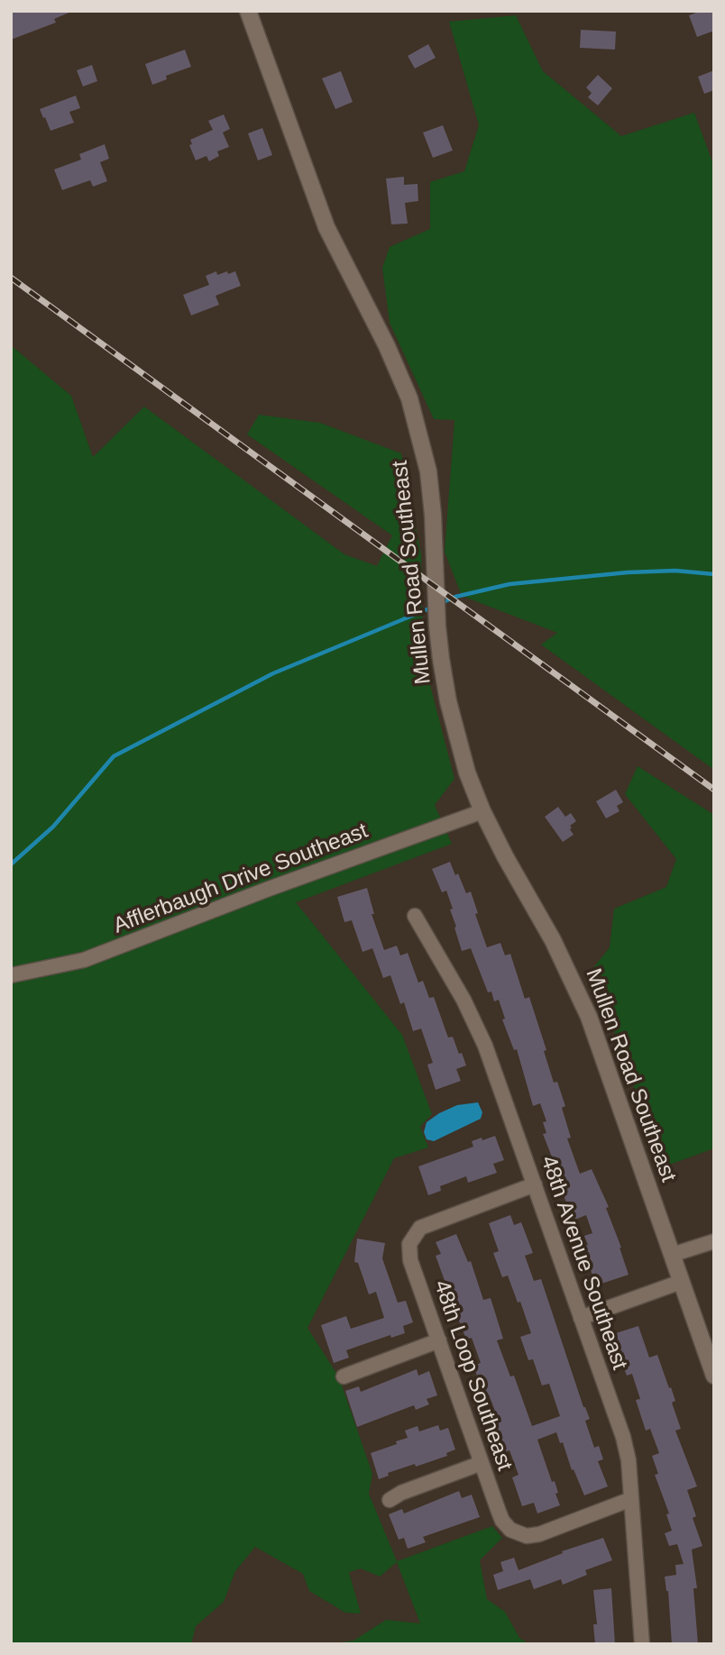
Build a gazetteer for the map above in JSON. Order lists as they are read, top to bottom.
{
  "streets": {
    "street": [
      "Mullen Road Southeast",
      "Afflerbaugh Drive Southeast",
      "48th Avenue Southeast",
      "48th Loop Southeast"
    ]
  },
  "crossings": [
    ["Mullen Road Southeast", "Afflerbaugh Drive Southeast"],
    ["48th Avenue Southeast", "48th Loop Southeast"]
  ]
}
